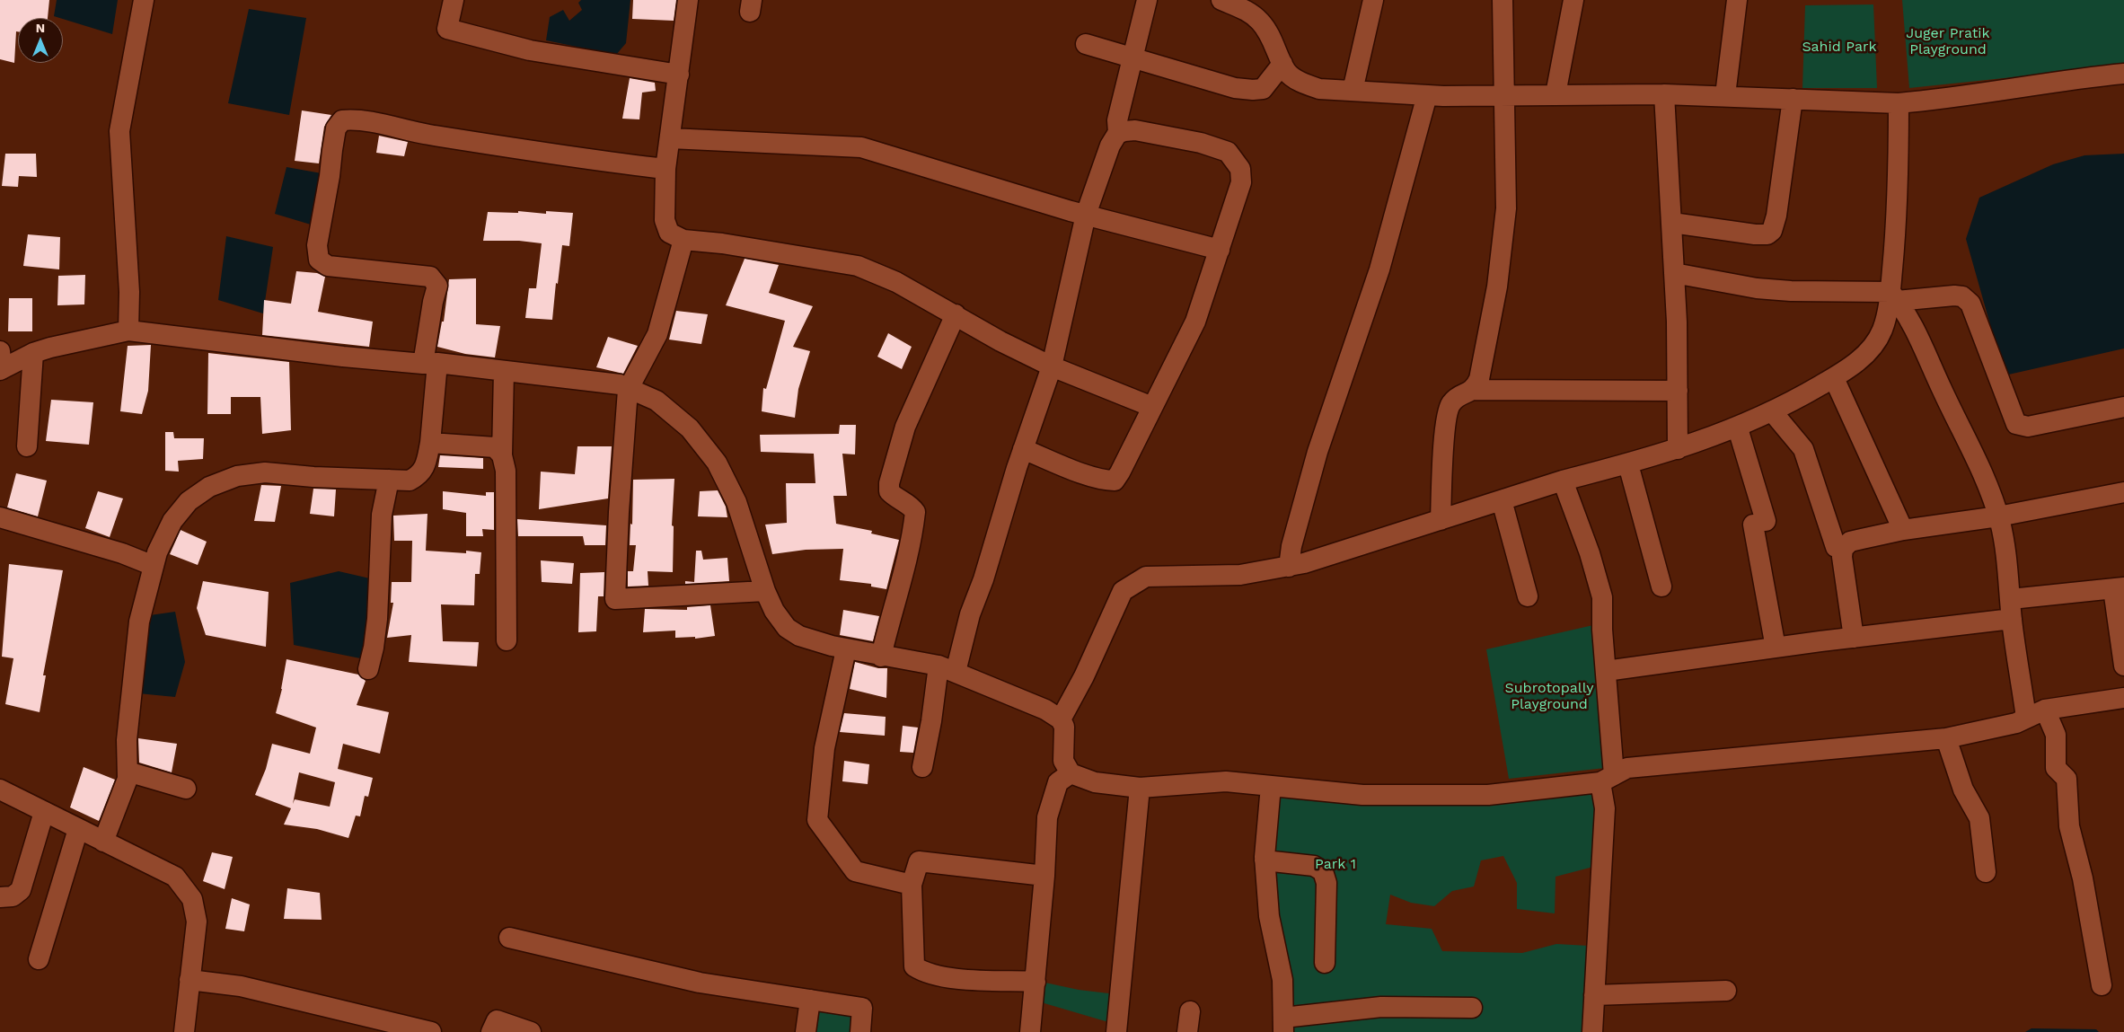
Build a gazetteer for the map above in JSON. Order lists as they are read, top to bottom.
{
  "parks": [
    "Juger Pratik Playground",
    "Sahid Park",
    "Subrotopally Playground",
    "Park 1"
  ],
  "north": "top"
}
